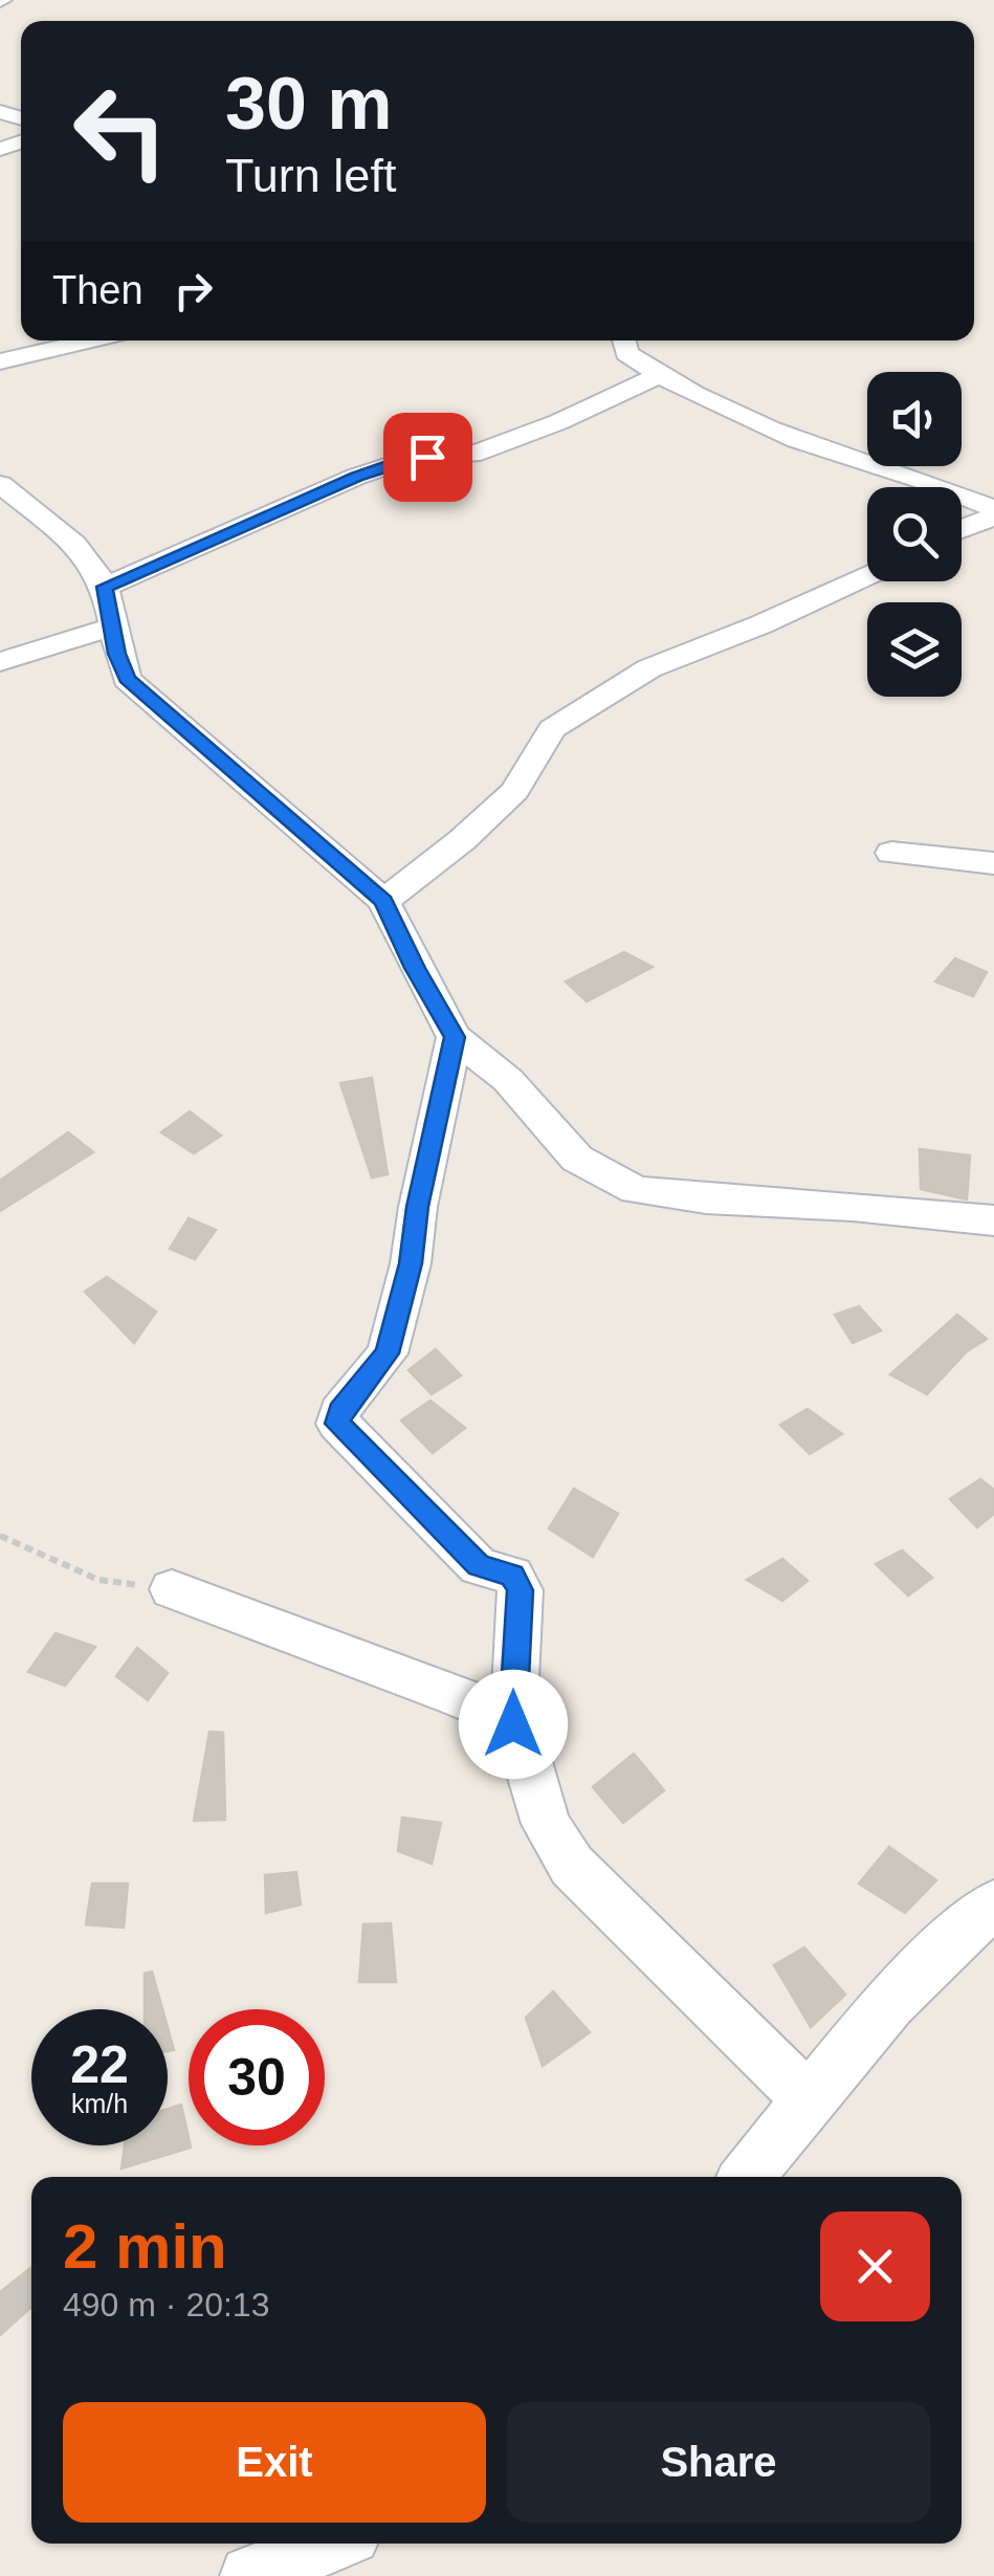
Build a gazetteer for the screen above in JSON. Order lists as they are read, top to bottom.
{
  "page": {
    "turn": ["30 m", "Turn left"],
    "then": "Then",
    "speed": "22 km/h",
    "limit": "30",
    "heading": ["2 min", "490 m · 20:13"],
    "buttons": ["Exit", "Share"]
  }
}
